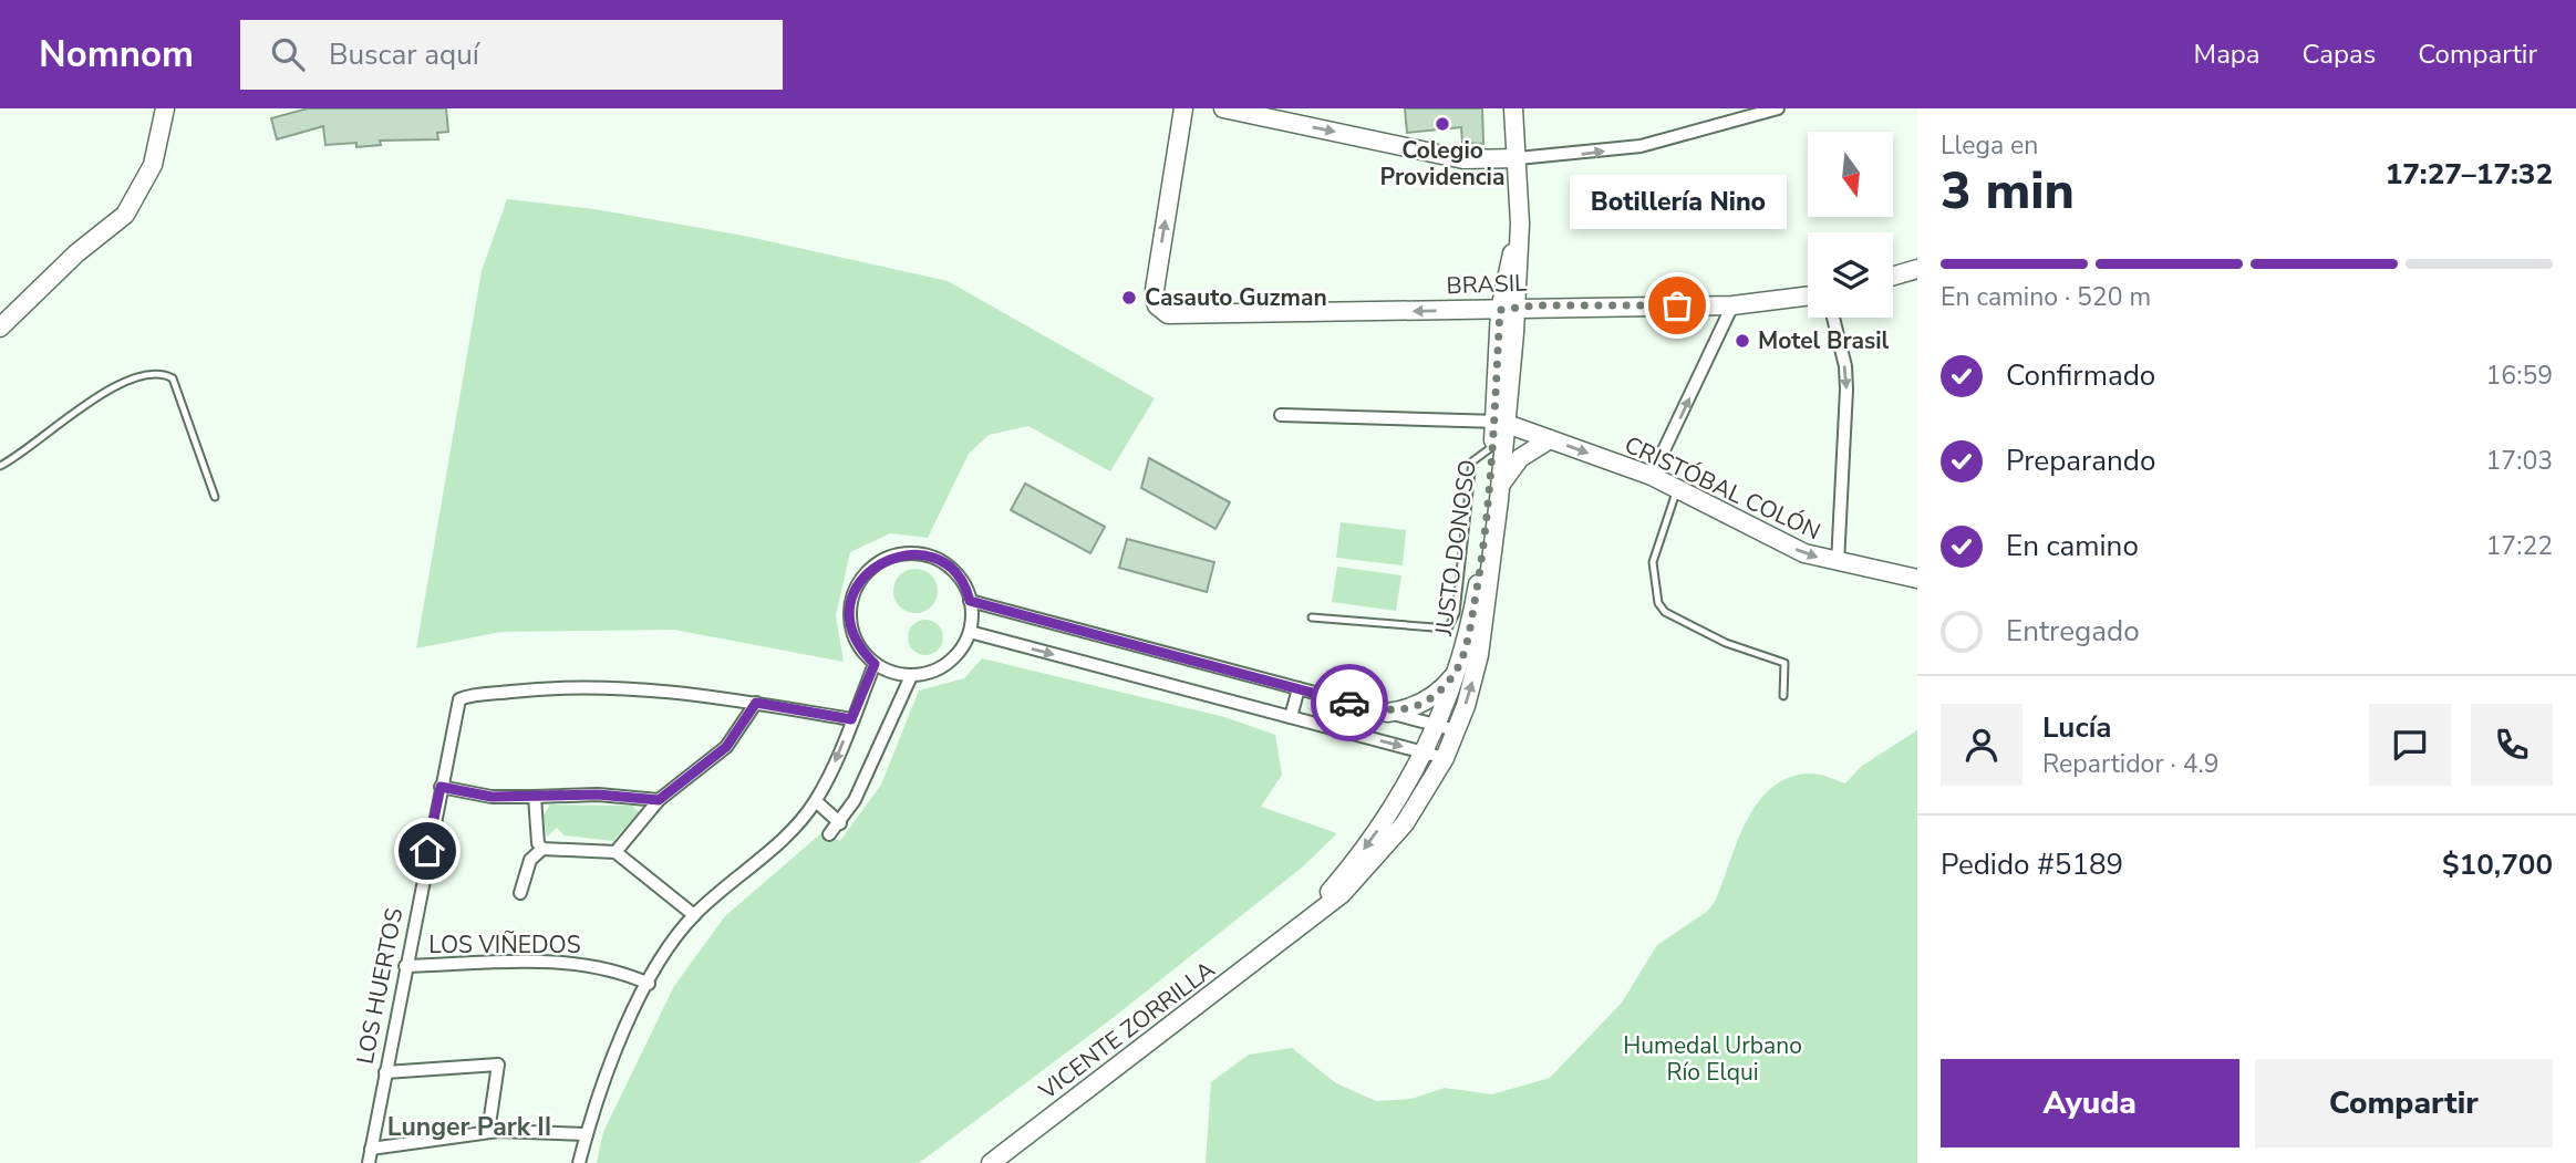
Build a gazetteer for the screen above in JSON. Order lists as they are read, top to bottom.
{
  "streets": {
    "main road": [
      "BRASIL",
      "CRISTÓBAL COLÓN",
      "JUSTO DONOSO",
      "VICENTE ZORRILLA"
    ],
    "street": ["LOS VIÑEDOS", "LOS HUERTOS"]
  },
  "crossings": [
    ["BRASIL", "JUSTO DONOSO"],
    ["CRISTÓBAL COLÓN", "JUSTO DONOSO"],
    ["JUSTO DONOSO", "VICENTE ZORRILLA"],
    ["LOS VIÑEDOS", "LOS HUERTOS"]
  ],
  "one_way": ["CRISTÓBAL COLÓN"],
  "districts": ["Lunger Park II"],
  "parks": ["Humedal Urbano Río Elqui"],
  "places": [
    "Colegio Providencia",
    "Casauto Guzman",
    "Botillería Nino",
    "Motel Brasil"
  ],
  "north": "bottom",
  "page": {
    "header": "Nomnom",
    "search": "Buscar aquí",
    "nav": ["Mapa", "Capas", "Compartir"],
    "heading": ["3 min", "Llega en", "17:27–17:32"],
    "panel": [
      "Lucía",
      "Repartidor · 4.9",
      "Pedido #5189",
      "$10,700"
    ],
    "bubble": "Botillería Nino",
    "bar": "En camino · 520 m",
    "list": [
      ["Confirmado", "16:59"],
      ["Preparando", "17:03"],
      ["En camino", "17:22"],
      "Entregado"
    ],
    "buttons": ["Ayuda", "Compartir"]
  }
}
